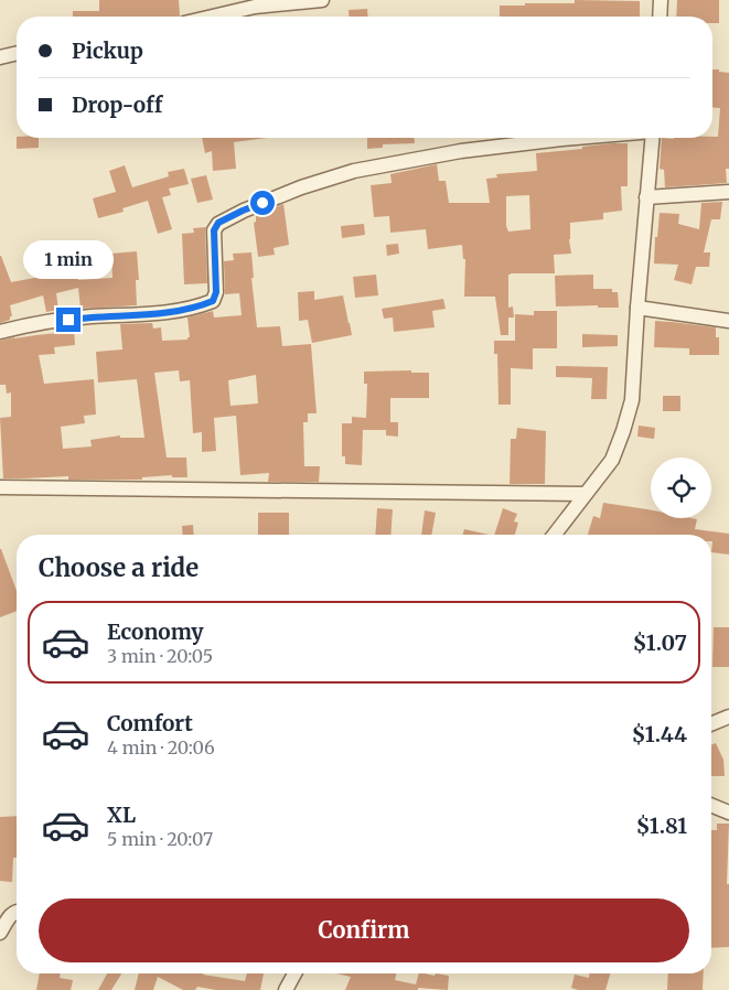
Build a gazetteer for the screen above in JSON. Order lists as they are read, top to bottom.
{
  "page": {
    "banner": ["Pickup", "Drop-off"],
    "bubble": "1 min",
    "heading": "Choose a ride",
    "list": [
      {
        "name": "Economy",
        "note": "3 min · 20:05",
        "value": "$1.07"
      },
      {
        "name": "Comfort",
        "note": "4 min · 20:06",
        "value": "$1.44"
      },
      {
        "name": "XL",
        "note": "5 min · 20:07",
        "value": "$1.81"
      }
    ],
    "buttons": "Confirm"
  }
}
